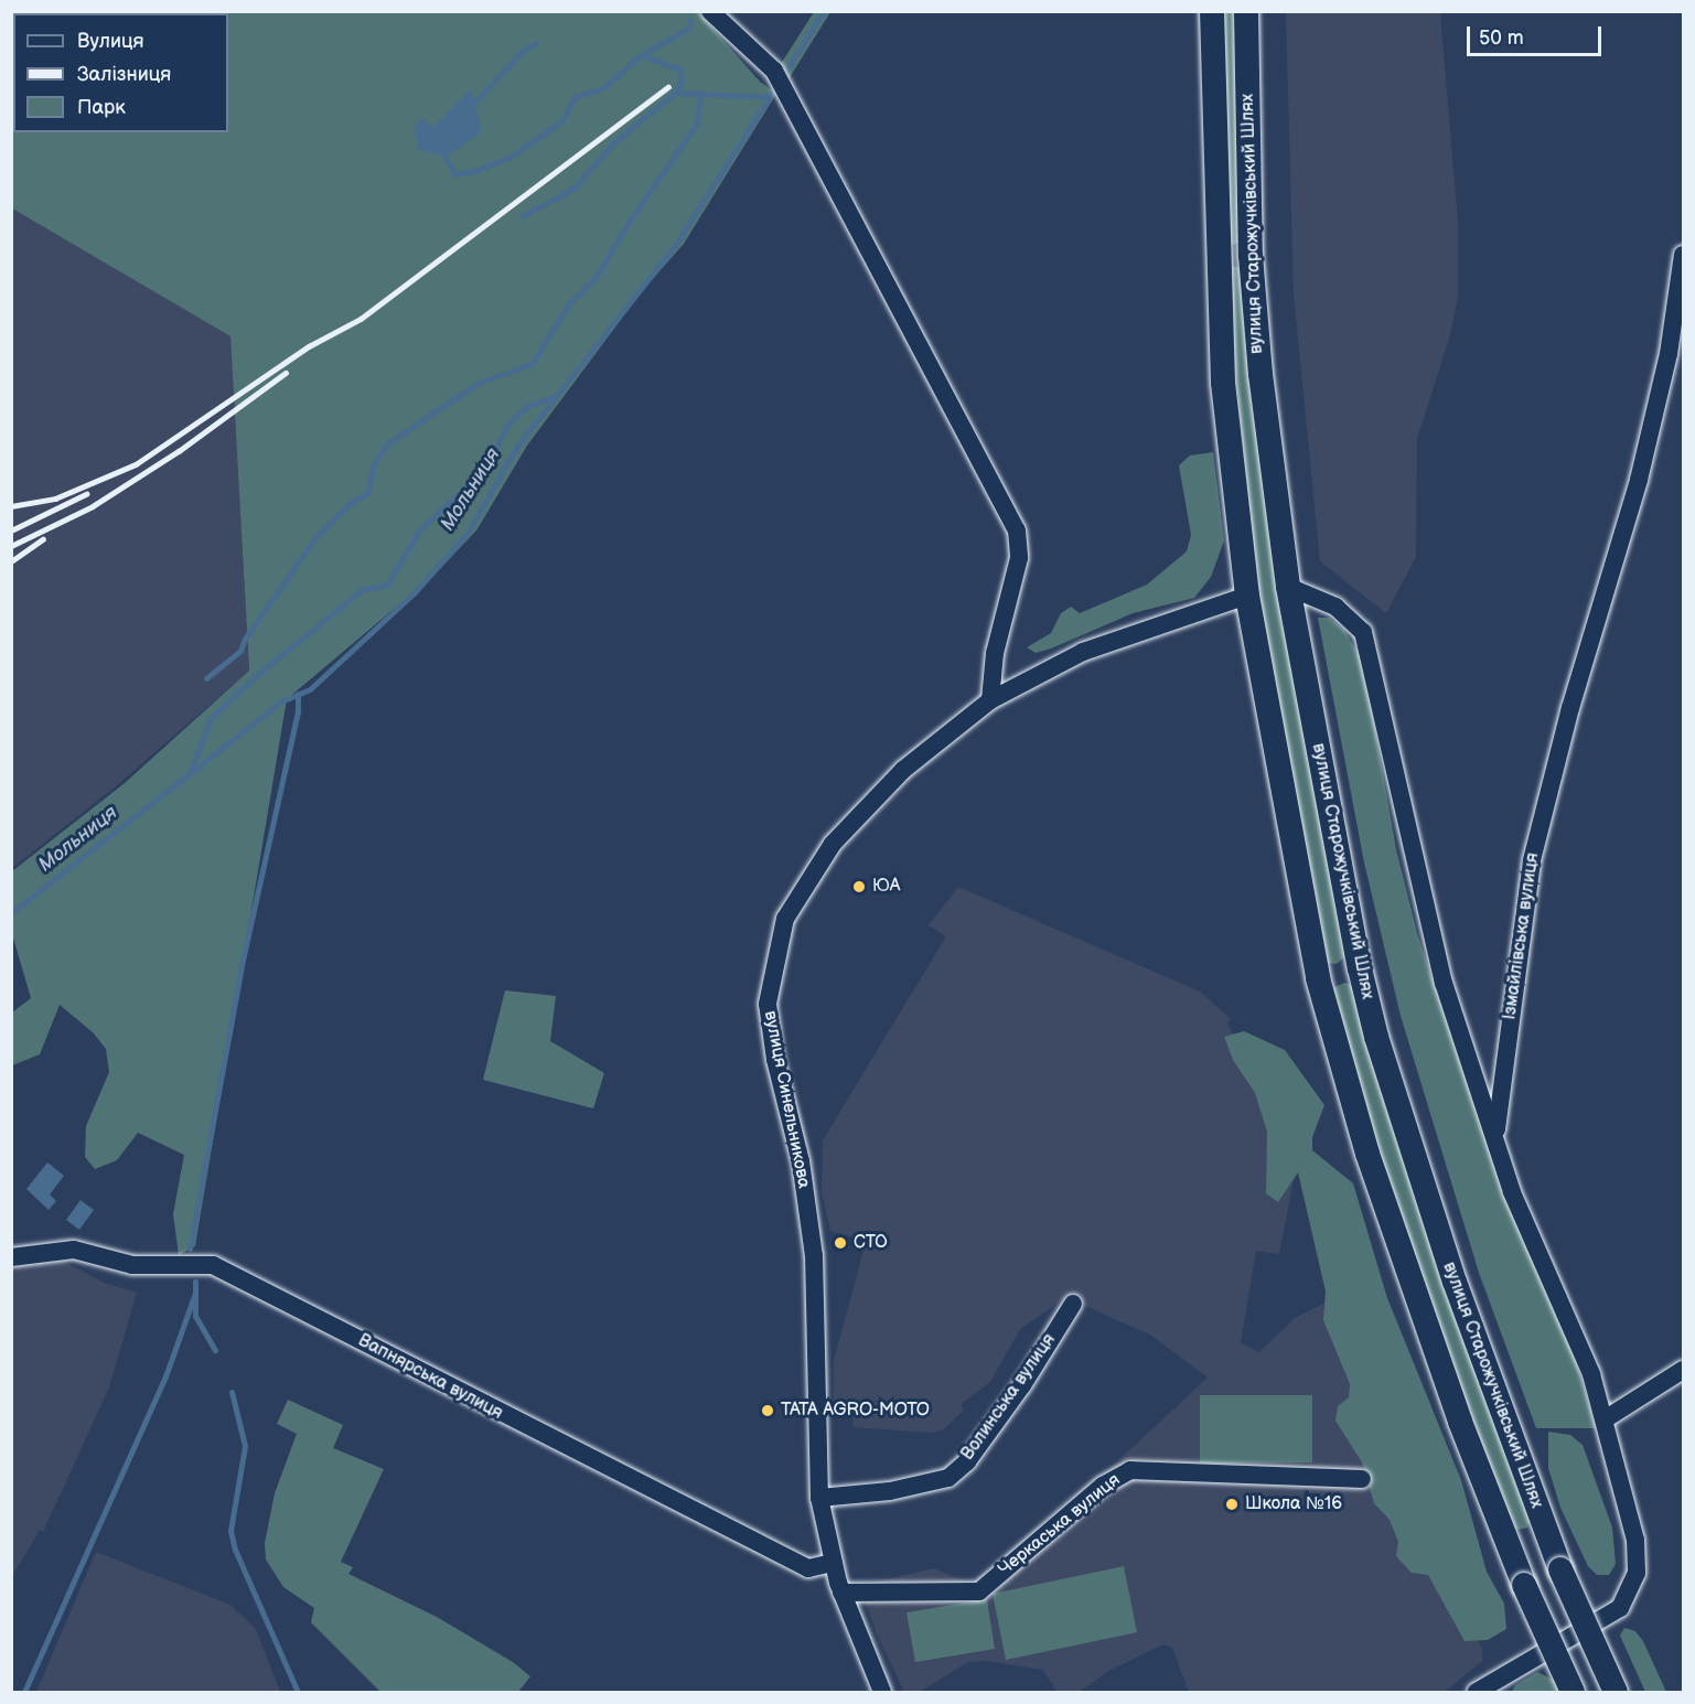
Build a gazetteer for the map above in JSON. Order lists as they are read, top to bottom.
{
  "streets": {
    "main road": ["вулиця Старожучківський Шлях"],
    "street": [
      "Ізмайлівська вулиця",
      "вулиця Синельникова",
      "Вапнярська вулиця",
      "Волинська вулиця",
      "Черкаська вулиця"
    ]
  },
  "crossings": [
    ["вулиця Старожучківський Шлях", "вулиця Синельникова"],
    ["вулиця Синельникова", "Вапнярська вулиця"],
    ["вулиця Синельникова", "Волинська вулиця"],
    ["вулиця Синельникова", "Черкаська вулиця"]
  ],
  "water": ["Мольниця"],
  "places": [
    "ЮА",
    "СТО",
    "TATA AGRO-MOTO",
    "Школа №16"
  ],
  "legend": ["Вулиця", "Залізниця", "Парк"],
  "scale_bar": "50 m"
}
